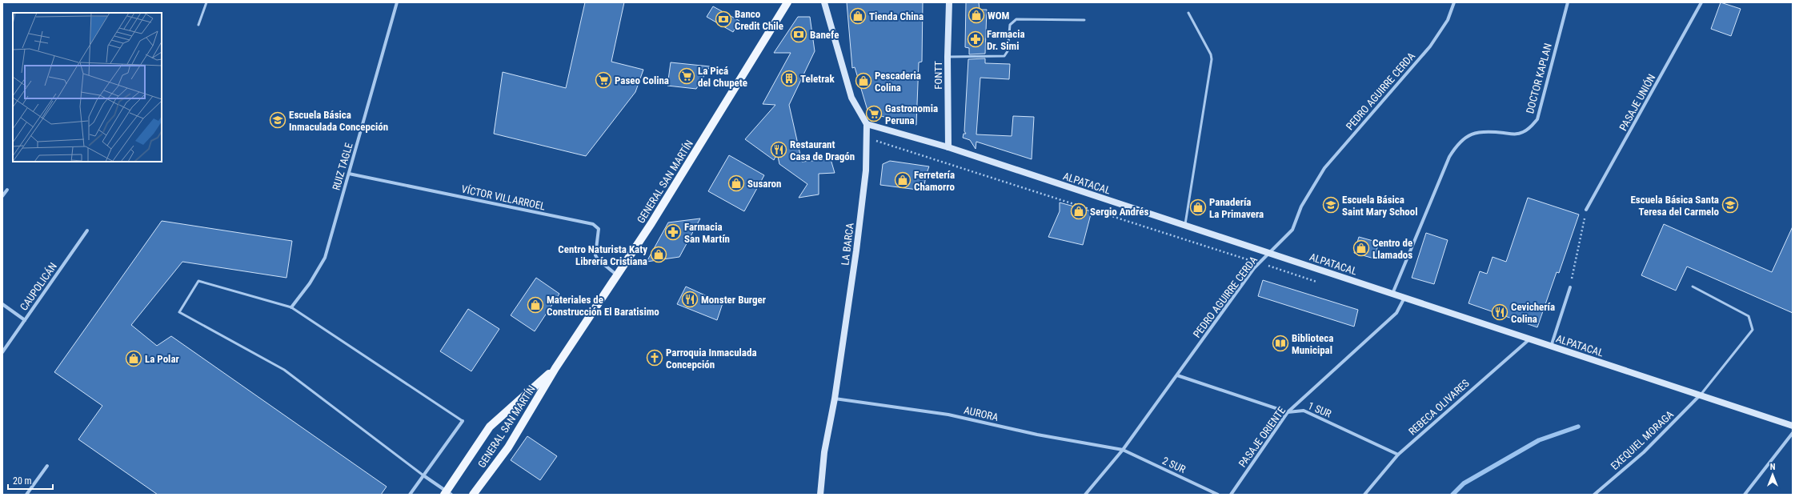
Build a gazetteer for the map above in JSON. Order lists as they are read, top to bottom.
{
  "streets": {
    "main road": [
      "FONTT",
      "GENERAL SAN MARTÍN",
      "ALPATACAL",
      "LA BARCA"
    ],
    "street": [
      "DOCTOR KAPLAN",
      "PEDRO AGUIRRE CERDA",
      "PASAJE UNIÓN",
      "RUIZ TAGLE",
      "VÍCTOR VILLARROEL",
      "CAUPOLICÁN",
      "REBECA OLIVARES",
      "1 SUR",
      "AURORA",
      "PASAJE ORIENTE",
      "EXEQUIEL MORAGA",
      "2 SUR"
    ]
  },
  "crossings": [
    ["FONTT", "ALPATACAL"],
    ["DOCTOR KAPLAN", "ALPATACAL"],
    ["PEDRO AGUIRRE CERDA", "ALPATACAL"],
    ["PEDRO AGUIRRE CERDA", "1 SUR"],
    ["PEDRO AGUIRRE CERDA", "AURORA"],
    ["PEDRO AGUIRRE CERDA", "2 SUR"],
    ["RUIZ TAGLE", "VÍCTOR VILLARROEL"],
    ["GENERAL SAN MARTÍN", "VÍCTOR VILLARROEL"],
    ["ALPATACAL", "LA BARCA"],
    ["ALPATACAL", "REBECA OLIVARES"],
    ["ALPATACAL", "PASAJE ORIENTE"],
    ["ALPATACAL", "EXEQUIEL MORAGA"],
    ["LA BARCA", "AURORA"],
    ["REBECA OLIVARES", "1 SUR"],
    ["1 SUR", "PASAJE ORIENTE"],
    ["AURORA", "2 SUR"]
  ],
  "places": {
    "shop": [
      "WOM",
      "Tienda China",
      "Pescaderia Colina",
      "Ferretería Chamorro",
      "Susaron",
      "Panadería La Primavera",
      "Sergio Andrés",
      "Centro de Llamados",
      "Centro Naturista Katy Librería Cristiana",
      "Materiales de Construcción El Baratisimo",
      "La Polar"
    ],
    "bank": ["Banco Credit Chile", "Banefe"],
    "pharmacy": ["Farmacia Dr. Simi", "Farmacia San Martín"],
    "supermarket": ["La Picá del Chupete", "Paseo Colina", "Gastronomia Peruna"],
    "building": ["Teletrak"],
    "school or university": ["Escuela Básica Inmaculada Concepción", "Escuela Básica Saint Mary School", "Escuela Básica Santa Teresa del Carmelo"],
    "restaurant": ["Restaurant Casa de Dragón", "Monster Burger", "Cevichería Colina"],
    "library": ["Biblioteca Municipal"],
    "church": ["Parroquia Inmaculada Concepción"]
  },
  "scale_bar": "20 m",
  "north": "top"
}
